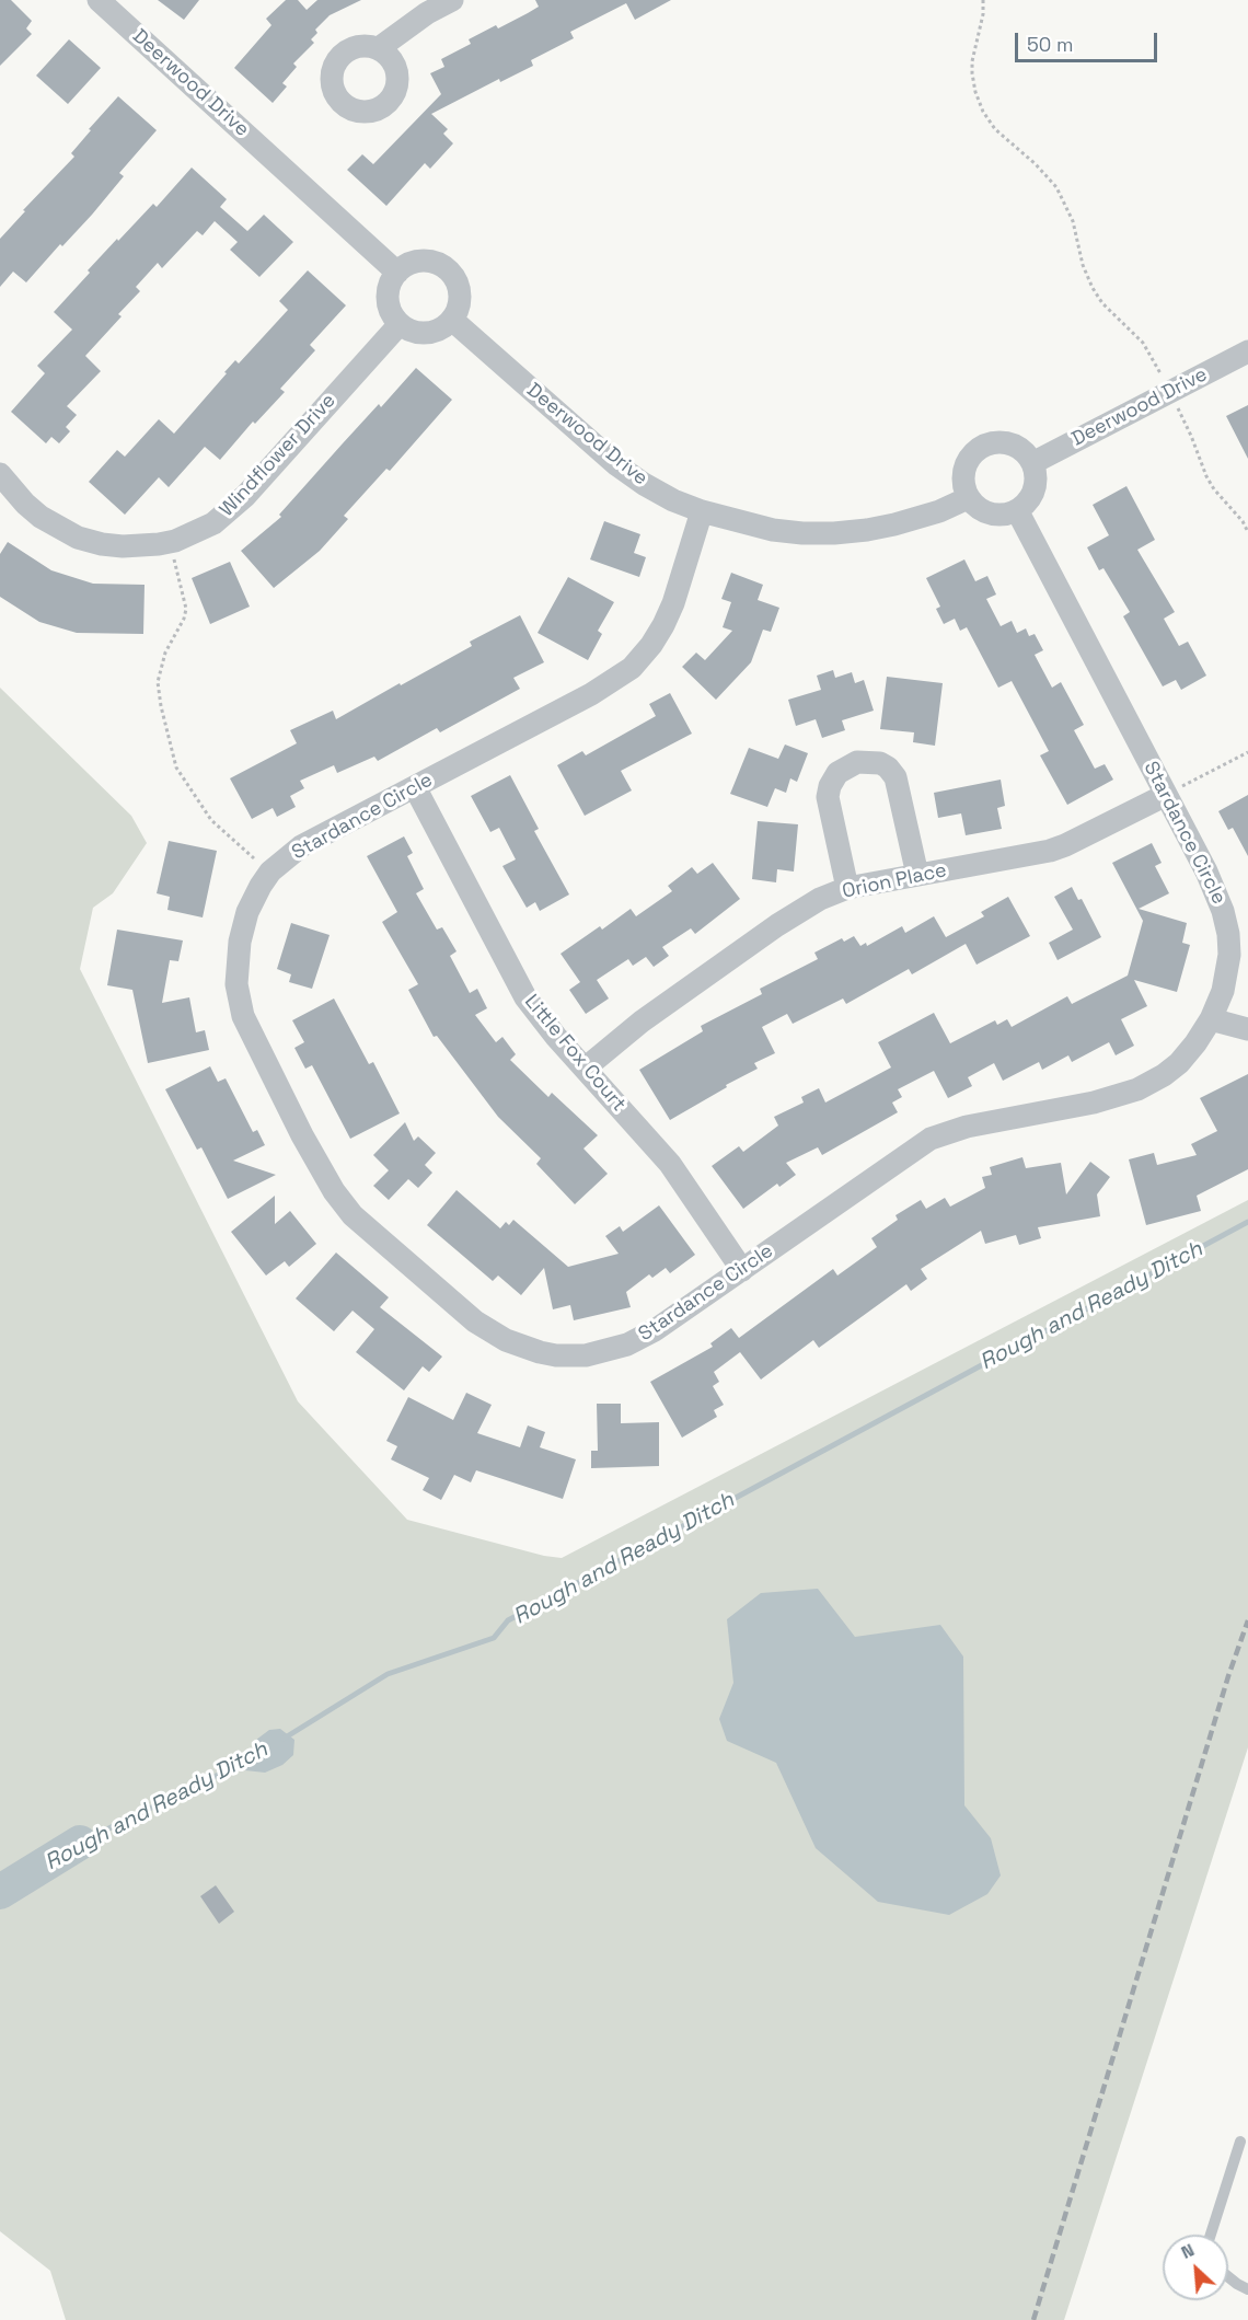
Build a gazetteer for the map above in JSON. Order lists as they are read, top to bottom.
{
  "streets": {
    "street": [
      "Deerwood Drive",
      "Windflower Drive",
      "Stardance Circle",
      "Orion Place",
      "Little Fox Court"
    ]
  },
  "crossings": [
    ["Deerwood Drive", "Windflower Drive"],
    ["Deerwood Drive", "Stardance Circle"],
    ["Stardance Circle", "Orion Place"],
    ["Stardance Circle", "Little Fox Court"],
    ["Orion Place", "Little Fox Court"]
  ],
  "water": ["Rough and Ready Ditch"],
  "scale_bar": "50 m",
  "north": "top left"
}
